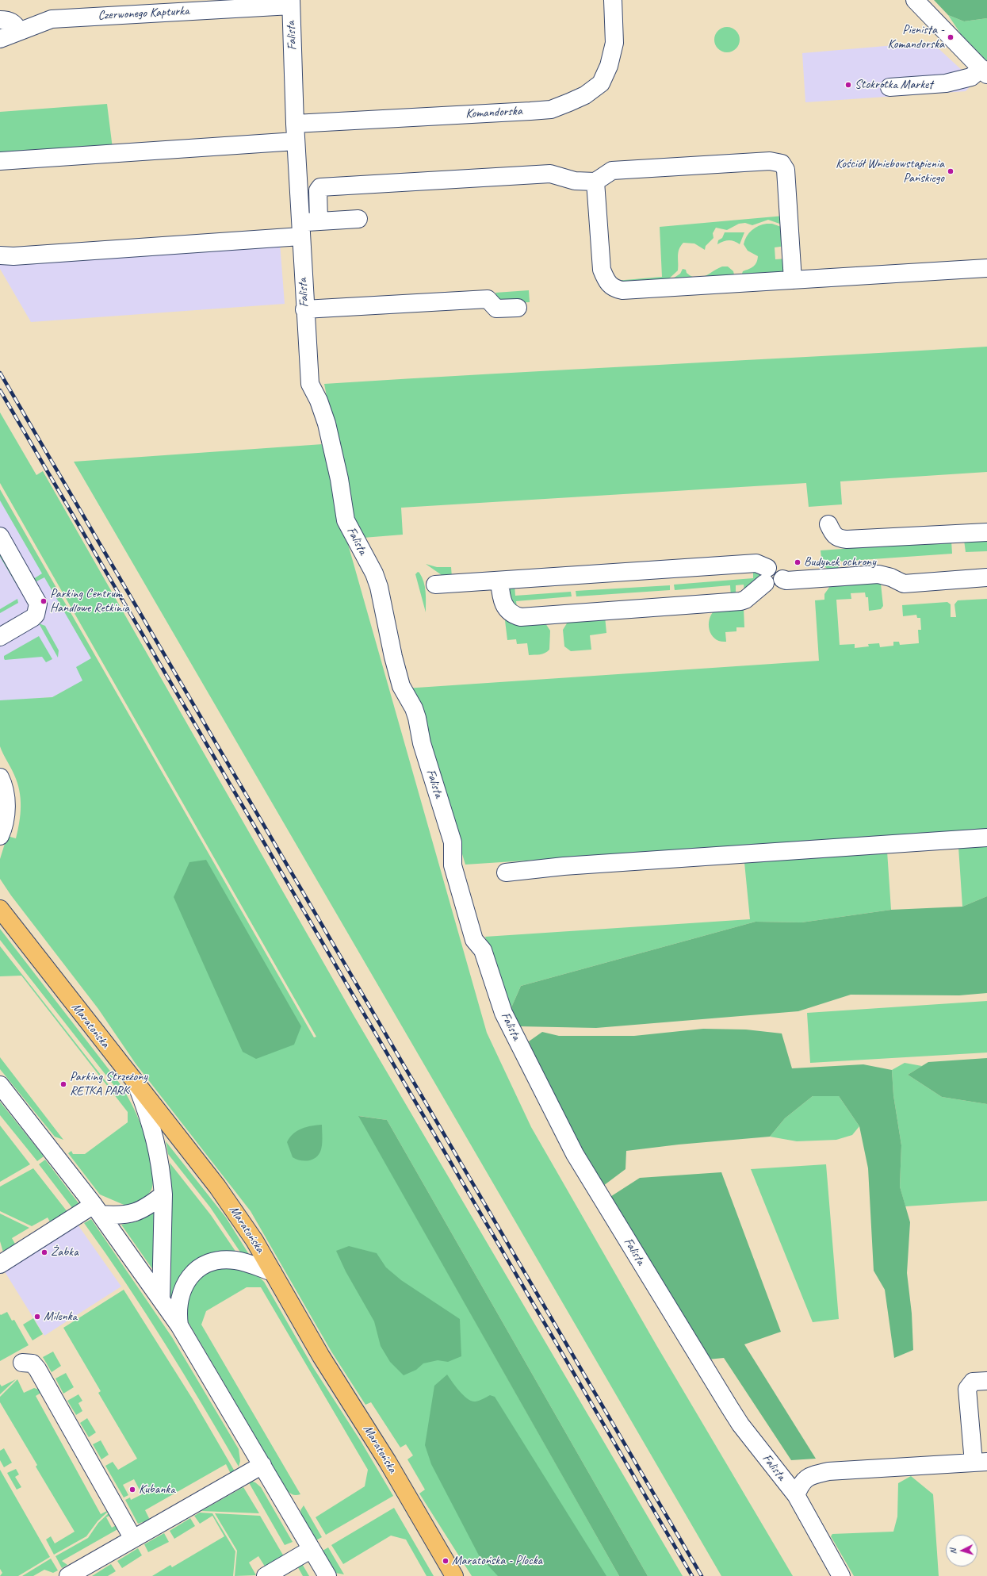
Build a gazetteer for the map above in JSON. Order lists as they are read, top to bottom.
{
  "streets": {
    "main road": ["Maratońska"],
    "street": ["Czerwonego Kapturka", "Falista", "Komandorska"]
  },
  "crossings": [
    ["Czerwonego Kapturka", "Falista"],
    ["Falista", "Komandorska"]
  ],
  "places": [
    "Pienista - Komandorska",
    "Stokrotka Market",
    "Kościół Wniebowstąpienia Pańskiego",
    "Budynek ochrony",
    "Parking Centrum Handlowe Retkinia",
    "Parking Strzeżony RETKA PARK",
    "Żabka",
    "Milenka",
    "Kubanka",
    "Maratońska - Plocka"
  ],
  "north": "left"
}
